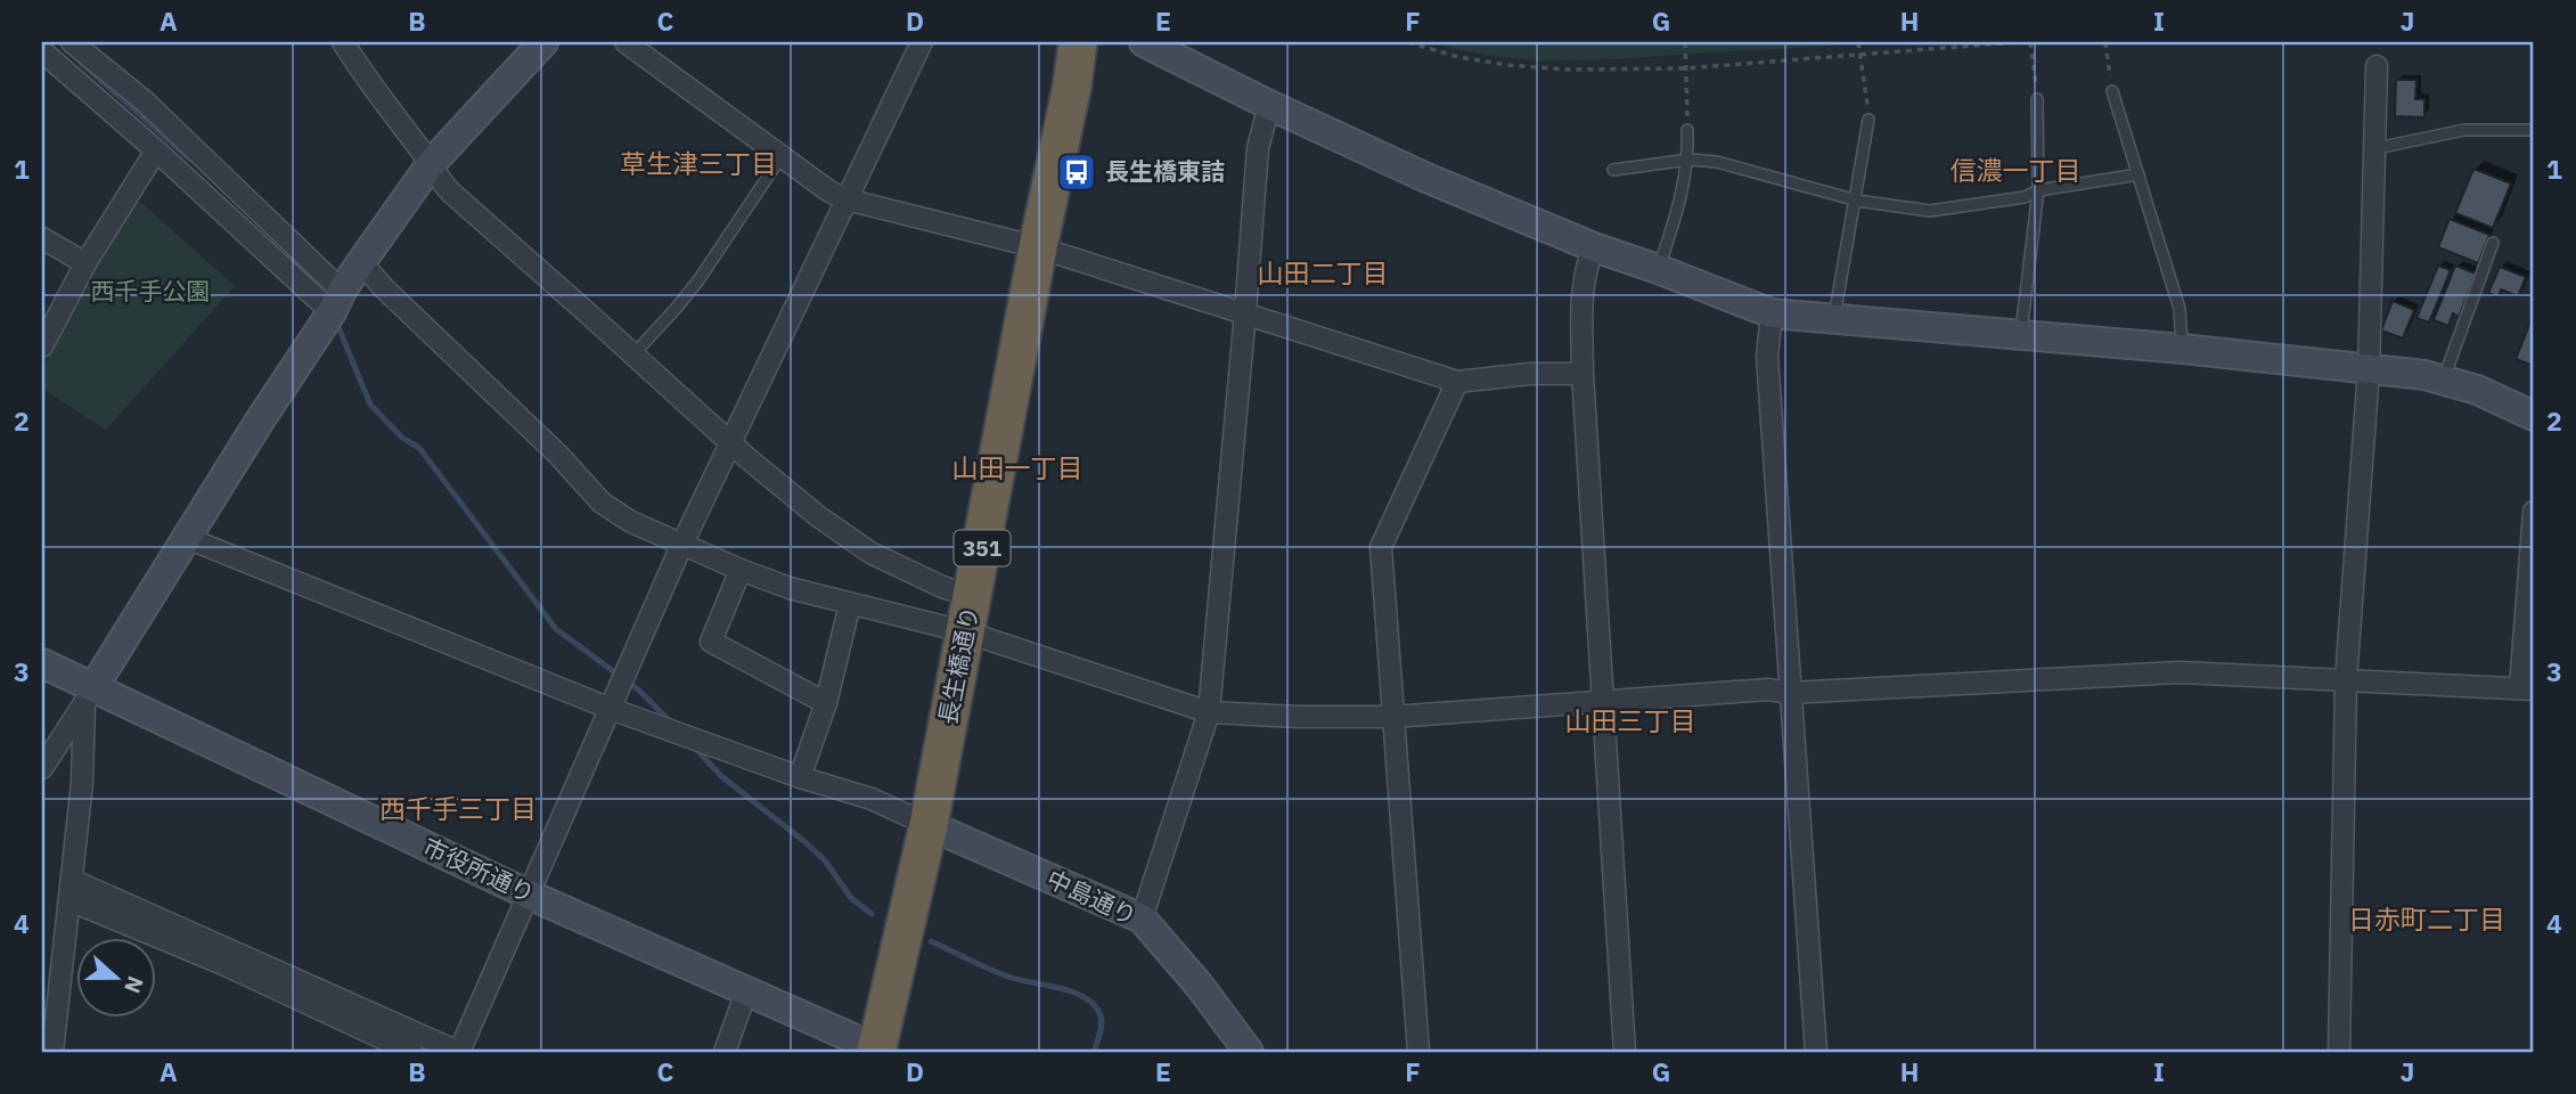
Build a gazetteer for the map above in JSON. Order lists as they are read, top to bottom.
{
  "streets": {
    "highway": ["351", "長生橋通り"],
    "street": ["市役所通り", "中島通り"]
  },
  "crossings": [
    ["長生橋通り", "市役所通り"],
    ["長生橋通り", "中島通り"]
  ],
  "districts": [
    "草生津三丁目",
    "信濃一丁目",
    "山田二丁目",
    "山田一丁目",
    "山田三丁目",
    "西千手三丁目",
    "日赤町二丁目"
  ],
  "parks": ["西千手公園"],
  "places": {
    "bus stop": ["長生橋東詰"]
  },
  "north": "right",
  "grid": {
    "columns": [
      "A",
      "B",
      "C",
      "D",
      "E",
      "F",
      "G",
      "H",
      "I",
      "J"
    ],
    "rows": [
      "1",
      "2",
      "3",
      "4"
    ]
  }
}
